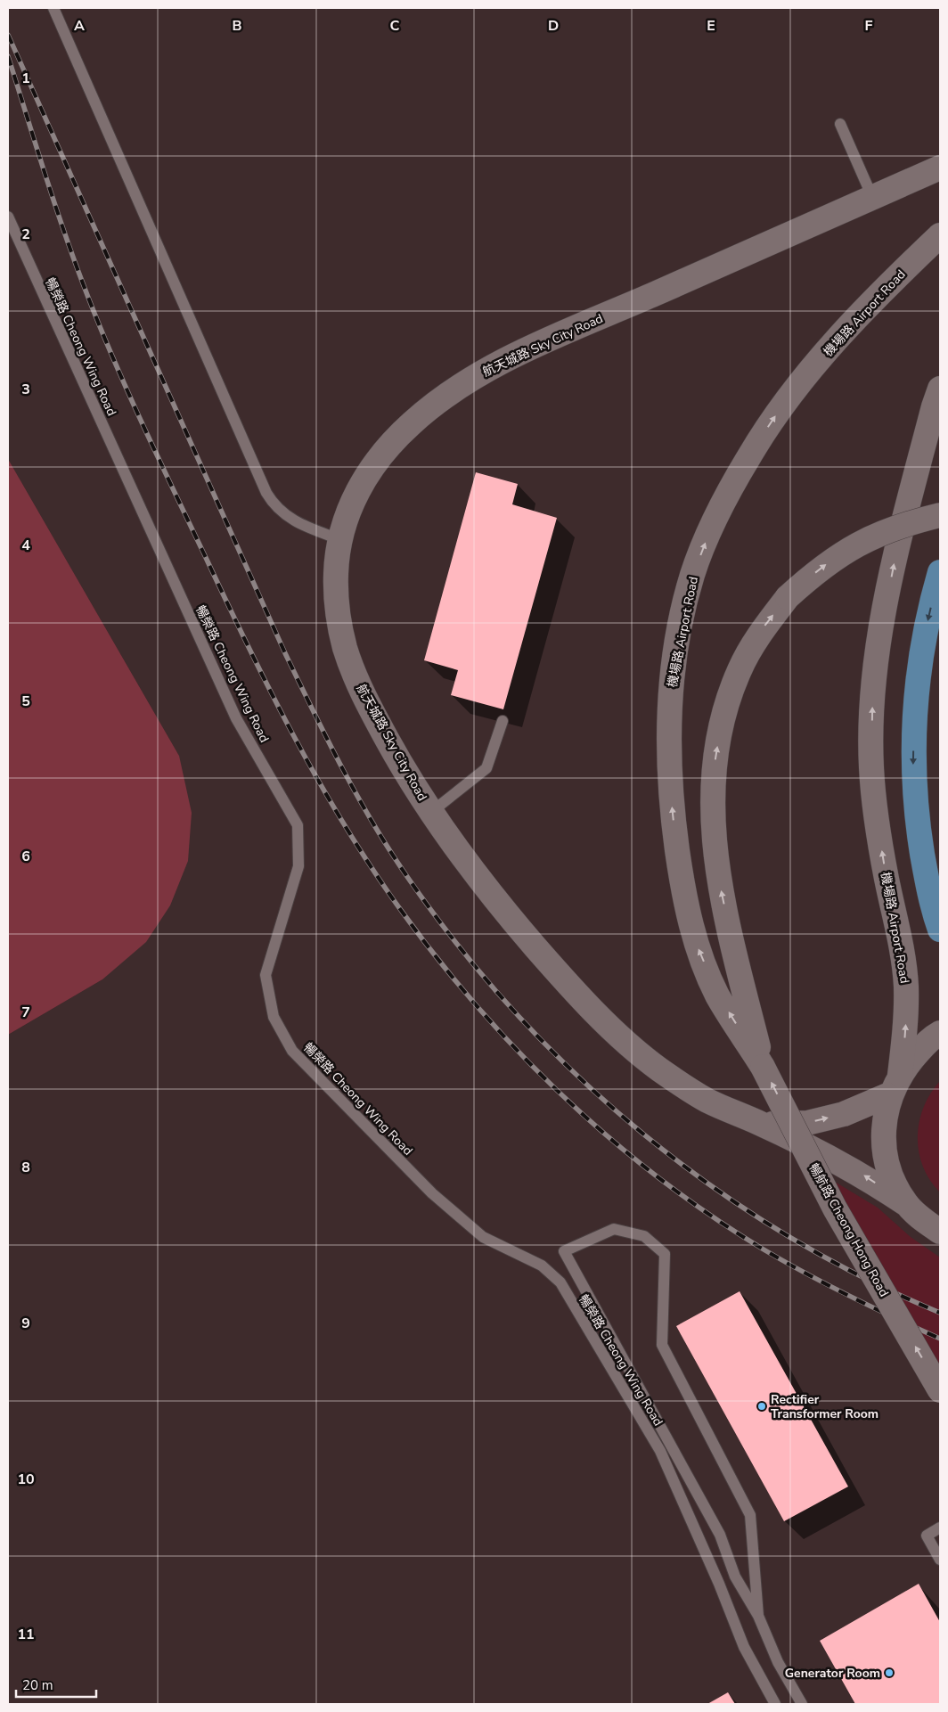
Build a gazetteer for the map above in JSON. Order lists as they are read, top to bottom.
{
  "streets": {
    "street": ["機場路 Airport Road", "航天城路 Sky City Road", "暢航路 Cheong Hong Road"],
    "lane": ["暢榮路 Cheong Wing Road"]
  },
  "crossings": [
    ["機場路 Airport Road", "航天城路 Sky City Road"],
    ["機場路 Airport Road", "暢航路 Cheong Hong Road"]
  ],
  "one_way": ["機場路 Airport Road", "暢航路 Cheong Hong Road"],
  "places": ["Rectifier Transformer Room", "Generator Room"],
  "scale_bar": "20 m",
  "grid": {
    "columns": [
      "A",
      "B",
      "C",
      "D",
      "E",
      "F"
    ],
    "rows": [
      "1",
      "2",
      "3",
      "4",
      "5",
      "6",
      "7",
      "8",
      "9",
      "10",
      "11"
    ]
  }
}
